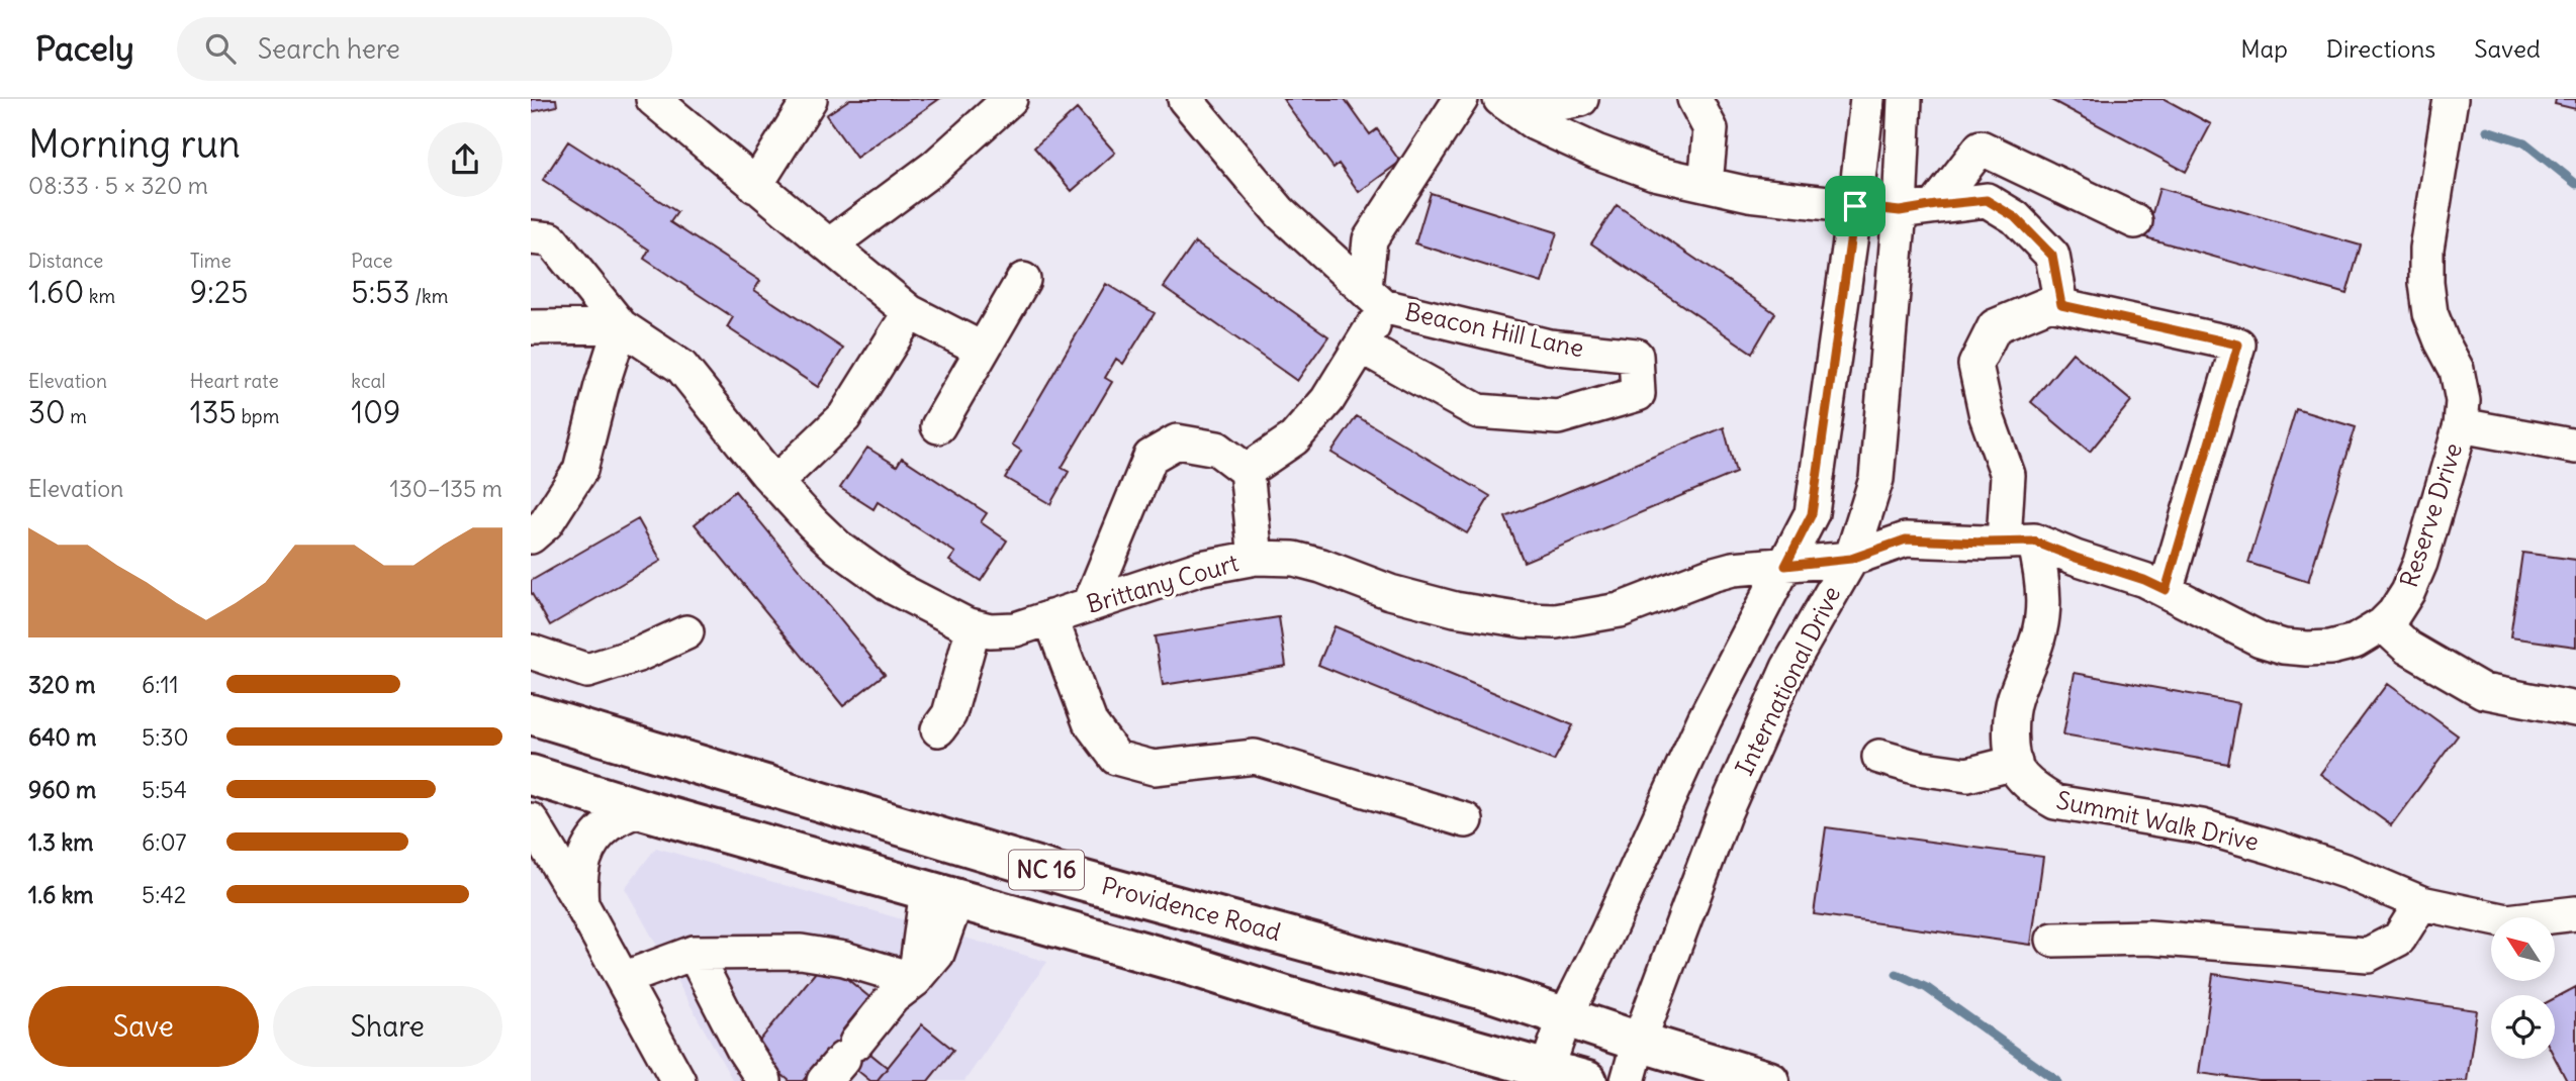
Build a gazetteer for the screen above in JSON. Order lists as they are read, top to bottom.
{
  "streets": {
    "main road": ["NC 16", "Providence Road"],
    "street": [
      "Beacon Hill Lane",
      "Reserve Drive",
      "Brittany Court",
      "International Drive",
      "Summit Walk Drive"
    ]
  },
  "crossings": [
    ["Reserve Drive", "Brittany Court"],
    ["Reserve Drive", "International Drive"],
    ["Reserve Drive", "Summit Walk Drive"],
    ["Brittany Court", "International Drive"],
    ["International Drive", "Providence Road"]
  ],
  "north": "top left",
  "page": {
    "header": "Pacely",
    "search": "Search here",
    "nav": ["Map", "Directions", "Saved"],
    "heading": ["Morning run", "08:33 · 5 × 320 m"],
    "stats": [
      ["Distance", "1.60 km"],
      ["Time", "9:25"],
      ["Pace", "5:53 /km"],
      ["Elevation", "30 m"],
      ["Heart rate", "135 bpm"],
      ["kcal", "109"]
    ],
    "chart": ["Elevation", "130–135 m"],
    "list": [
      {
        "name": "320 m",
        "note": "6:11"
      },
      {
        "name": "640 m",
        "note": "5:30"
      },
      {
        "name": "960 m",
        "note": "5:54"
      },
      {
        "name": "1.3 km",
        "note": "6:07"
      },
      {
        "name": "1.6 km",
        "note": "5:42"
      }
    ],
    "buttons": ["Save", "Share"]
  }
}
